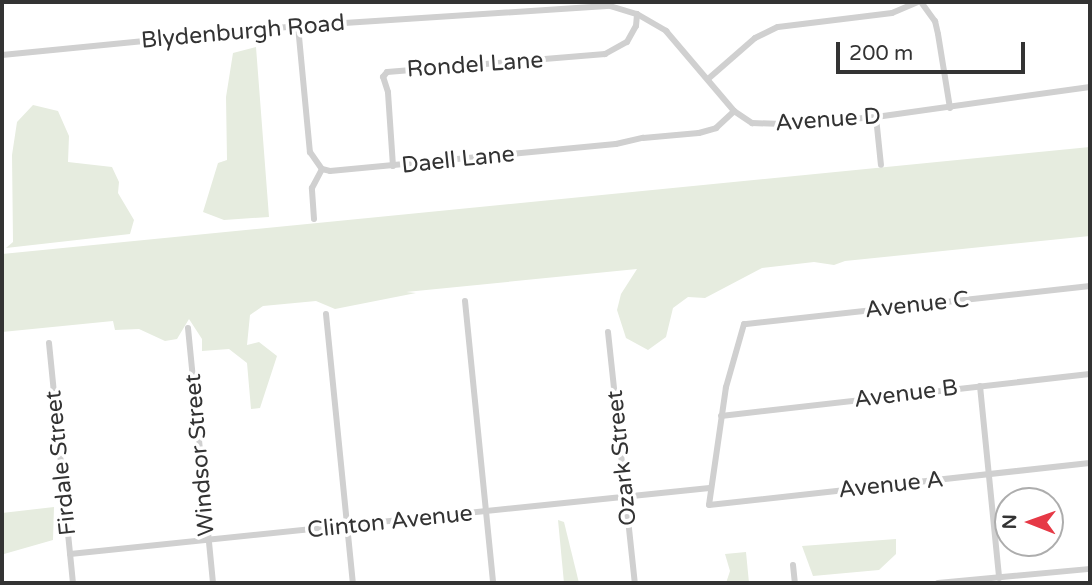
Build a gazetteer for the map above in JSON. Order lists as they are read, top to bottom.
{
  "streets": {
    "street": [
      "Blydenburgh Road",
      "Rondel Lane",
      "Avenue D",
      "Daell Lane",
      "Avenue C",
      "Avenue B",
      "Windsor Street",
      "Ozark Street",
      "Firdale Street",
      "Avenue A",
      "Clinton Avenue"
    ]
  },
  "crossings": [
    ["Blydenburgh Road", "Avenue D"],
    ["Rondel Lane", "Avenue D"],
    ["Rondel Lane", "Daell Lane"],
    ["Avenue D", "Daell Lane"],
    ["Avenue C", "Avenue B"],
    ["Windsor Street", "Clinton Avenue"],
    ["Ozark Street", "Clinton Avenue"],
    ["Firdale Street", "Clinton Avenue"],
    ["Avenue A", "Clinton Avenue"]
  ],
  "scale_bar": "200 m",
  "north": "left"
}
